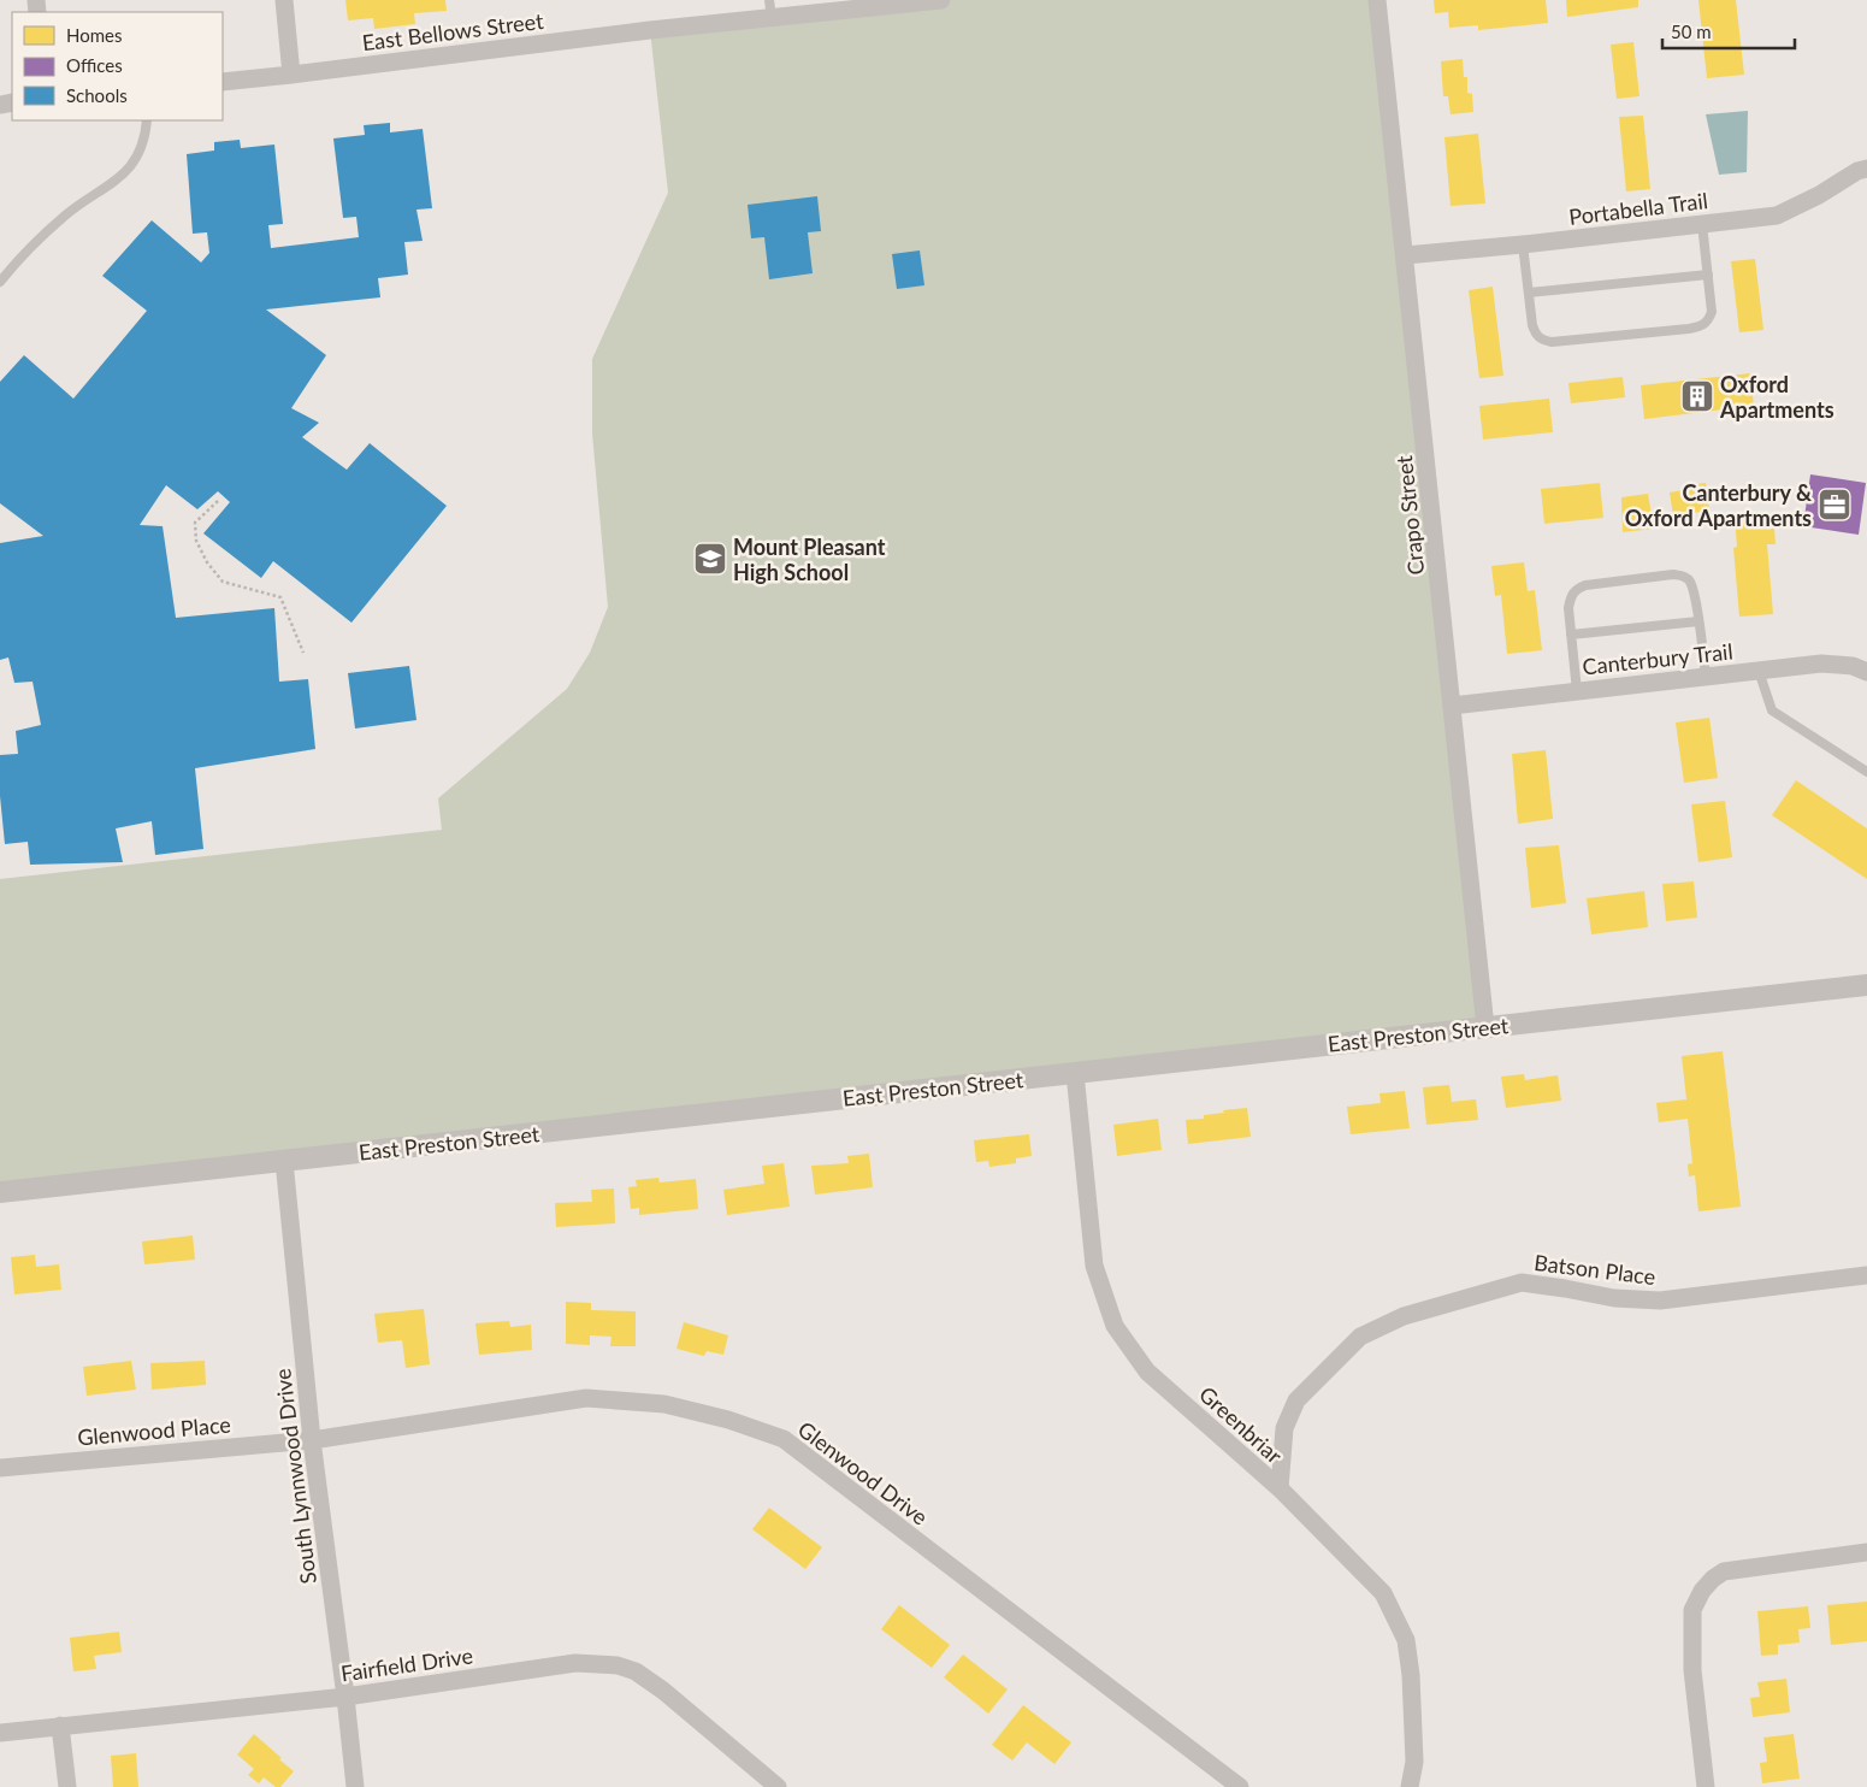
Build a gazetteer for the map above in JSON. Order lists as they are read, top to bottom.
{
  "streets": {
    "street": [
      "East Bellows Street",
      "Portabella Trail",
      "Crapo Street",
      "Canterbury Trail",
      "East Preston Street",
      "Batson Place",
      "Greenbriar",
      "Glenwood Place",
      "Glenwood Drive",
      "South Lynnwood Drive",
      "Fairfield Drive"
    ]
  },
  "crossings": [
    ["Portabella Trail", "Crapo Street"],
    ["Crapo Street", "Canterbury Trail"],
    ["Crapo Street", "East Preston Street"],
    ["East Preston Street", "Greenbriar"],
    ["East Preston Street", "South Lynnwood Drive"],
    ["Batson Place", "Greenbriar"],
    ["Glenwood Place", "Glenwood Drive"],
    ["Glenwood Place", "South Lynnwood Drive"],
    ["Glenwood Drive", "South Lynnwood Drive"],
    ["South Lynnwood Drive", "Fairfield Drive"]
  ],
  "places": {
    "building": ["Oxford Apartments"],
    "office": ["Canterbury & Oxford Apartments"],
    "school or university": ["Mount Pleasant High School"]
  },
  "legend": ["Homes", "Offices", "Schools"],
  "scale_bar": "50 m"
}
